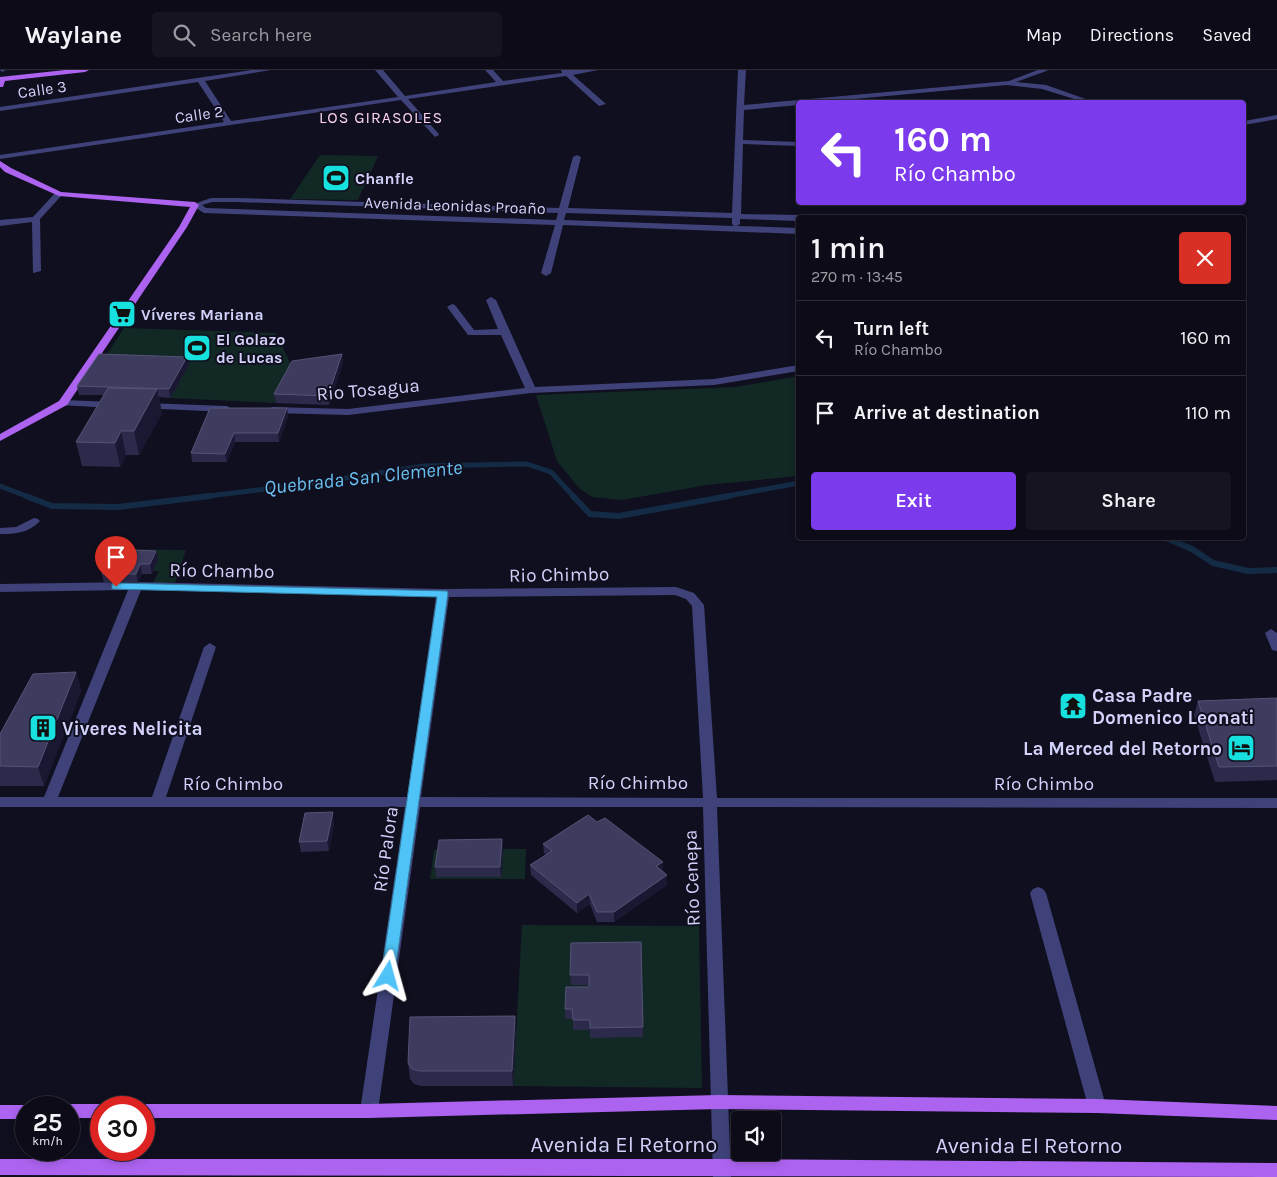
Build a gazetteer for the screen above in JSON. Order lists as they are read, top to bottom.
{
  "streets": {
    "main road": ["Avenida El Retorno"],
    "street": [
      "Calle 3",
      "Calle 2",
      "Avenida Leonidas Proaño",
      "Rio Tosagua",
      "Río Chambo",
      "Rio Chimbo",
      "Río Chimbo",
      "Río Palora",
      "Río Cenepa"
    ]
  },
  "crossings": [
    ["Río Chambo", "Rio Chimbo"],
    ["Río Chambo", "Río Palora"],
    ["Rio Chimbo", "Río Palora"],
    ["Rio Chimbo", "Río Cenepa"],
    ["Río Chimbo", "Río Palora"],
    ["Río Chimbo", "Río Cenepa"],
    ["Río Palora", "Avenida El Retorno"],
    ["Río Cenepa", "Avenida El Retorno"]
  ],
  "districts": ["LOS GIRASOLES"],
  "water": ["Quebrada San Clemente"],
  "places": {
    "sports": ["Chanfle", "El Golazo de Lucas"],
    "supermarket": ["Víveres Mariana"],
    "temple": ["Casa Padre Domenico Leonati"],
    "building": ["Viveres Nelicita"],
    "hotel": ["La Merced del Retorno"]
  },
  "page": {
    "header": "Waylane",
    "search": "Search here",
    "nav": ["Map", "Directions", "Saved"],
    "turn": ["160 m", "Río Chambo"],
    "heading": ["1 min", "270 m · 13:45"],
    "list": [
      {
        "name": "Turn left",
        "note": "Río Chambo",
        "value": "160 m"
      },
      {
        "name": "Arrive at destination",
        "value": "110 m"
      }
    ],
    "buttons": ["Exit", "Share"],
    "speed": "25 km/h",
    "limit": "30"
  }
}
